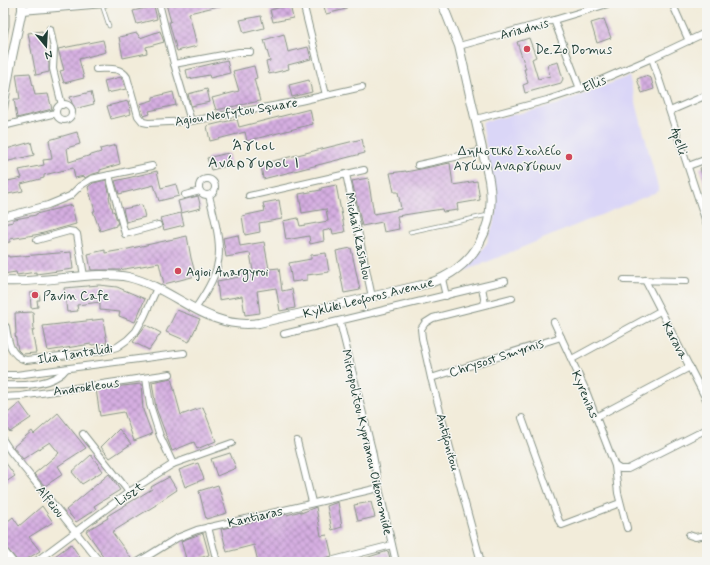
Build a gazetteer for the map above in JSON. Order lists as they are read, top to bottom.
{
  "streets": {
    "street": [
      "Ariadnis",
      "Ellis",
      "Agiou Neofytou Square",
      "Apelli",
      "Michaïl Kasialou",
      "Kykliki Leoforos Avenue",
      "Karava",
      "Ilia Tantalidi",
      "Chrysost Smyrnis",
      "Androkleous",
      "Kyrenias",
      "Mitropolitou Kyprianou Oikonomide",
      "Antifonitou",
      "Liszt",
      "Alfeiou",
      "Kantiaras"
    ]
  },
  "crossings": [
    ["Ariadnis", "Kykliki Leoforos Avenue"],
    ["Ellis", "Apelli"],
    ["Ellis", "Kykliki Leoforos Avenue"],
    ["Michaïl Kasialou", "Kykliki Leoforos Avenue"],
    ["Kykliki Leoforos Avenue", "Ilia Tantalidi"],
    ["Chrysost Smyrnis", "Kyrenias"],
    ["Chrysost Smyrnis", "Antifonitou"],
    ["Mitropolitou Kyprianou Oikonomide", "Kantiaras"],
    ["Liszt", "Alfeiou"]
  ],
  "districts": ["Άγιοι Ανάργυροι Ι"],
  "places": [
    "De.Zo Domus",
    "Δημοτικό Σχολείο Αγίων Αναργύρων",
    "Agioi Anargyroi",
    "Pavin Cafe"
  ],
  "north": "bottom"
}
